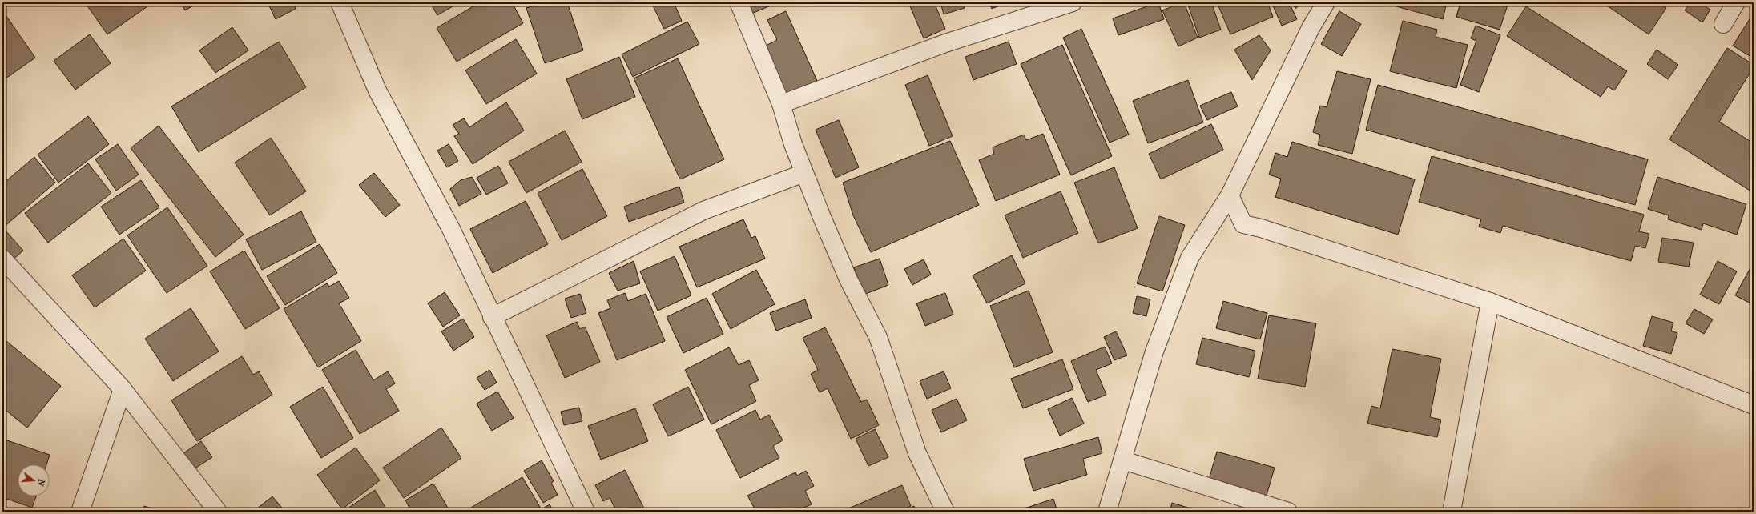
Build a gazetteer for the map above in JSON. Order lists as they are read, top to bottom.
{
  "north": "right"
}
